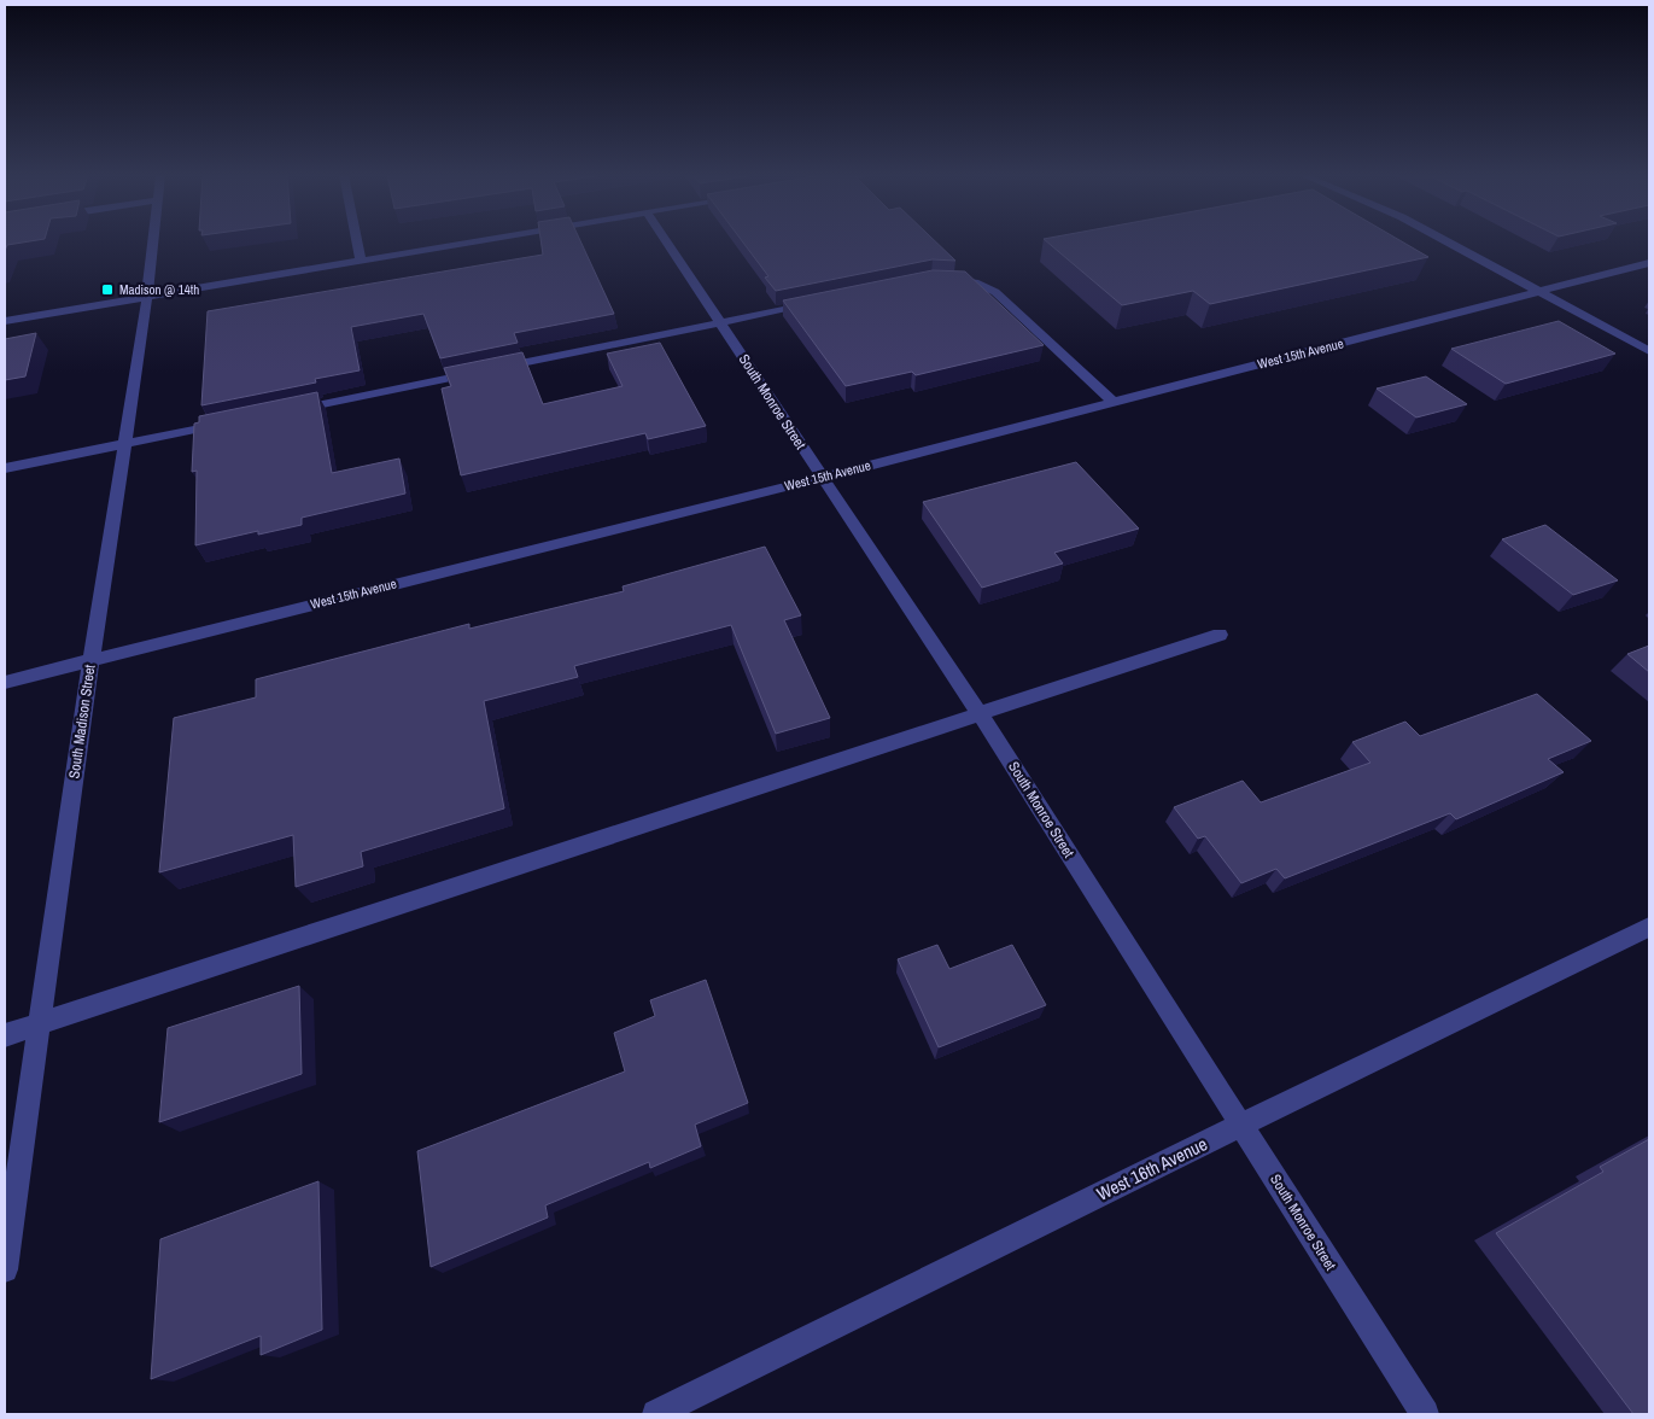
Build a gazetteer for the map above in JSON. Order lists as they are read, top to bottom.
{
  "streets": {
    "street": [
      "West 15th Avenue",
      "South Monroe Street",
      "South Madison Street",
      "West 16th Avenue"
    ]
  },
  "crossings": [
    ["West 15th Avenue", "South Monroe Street"],
    ["West 15th Avenue", "South Madison Street"],
    ["South Monroe Street", "West 16th Avenue"]
  ],
  "places": {
    "transit": ["Madison @ 14th"]
  }
}
